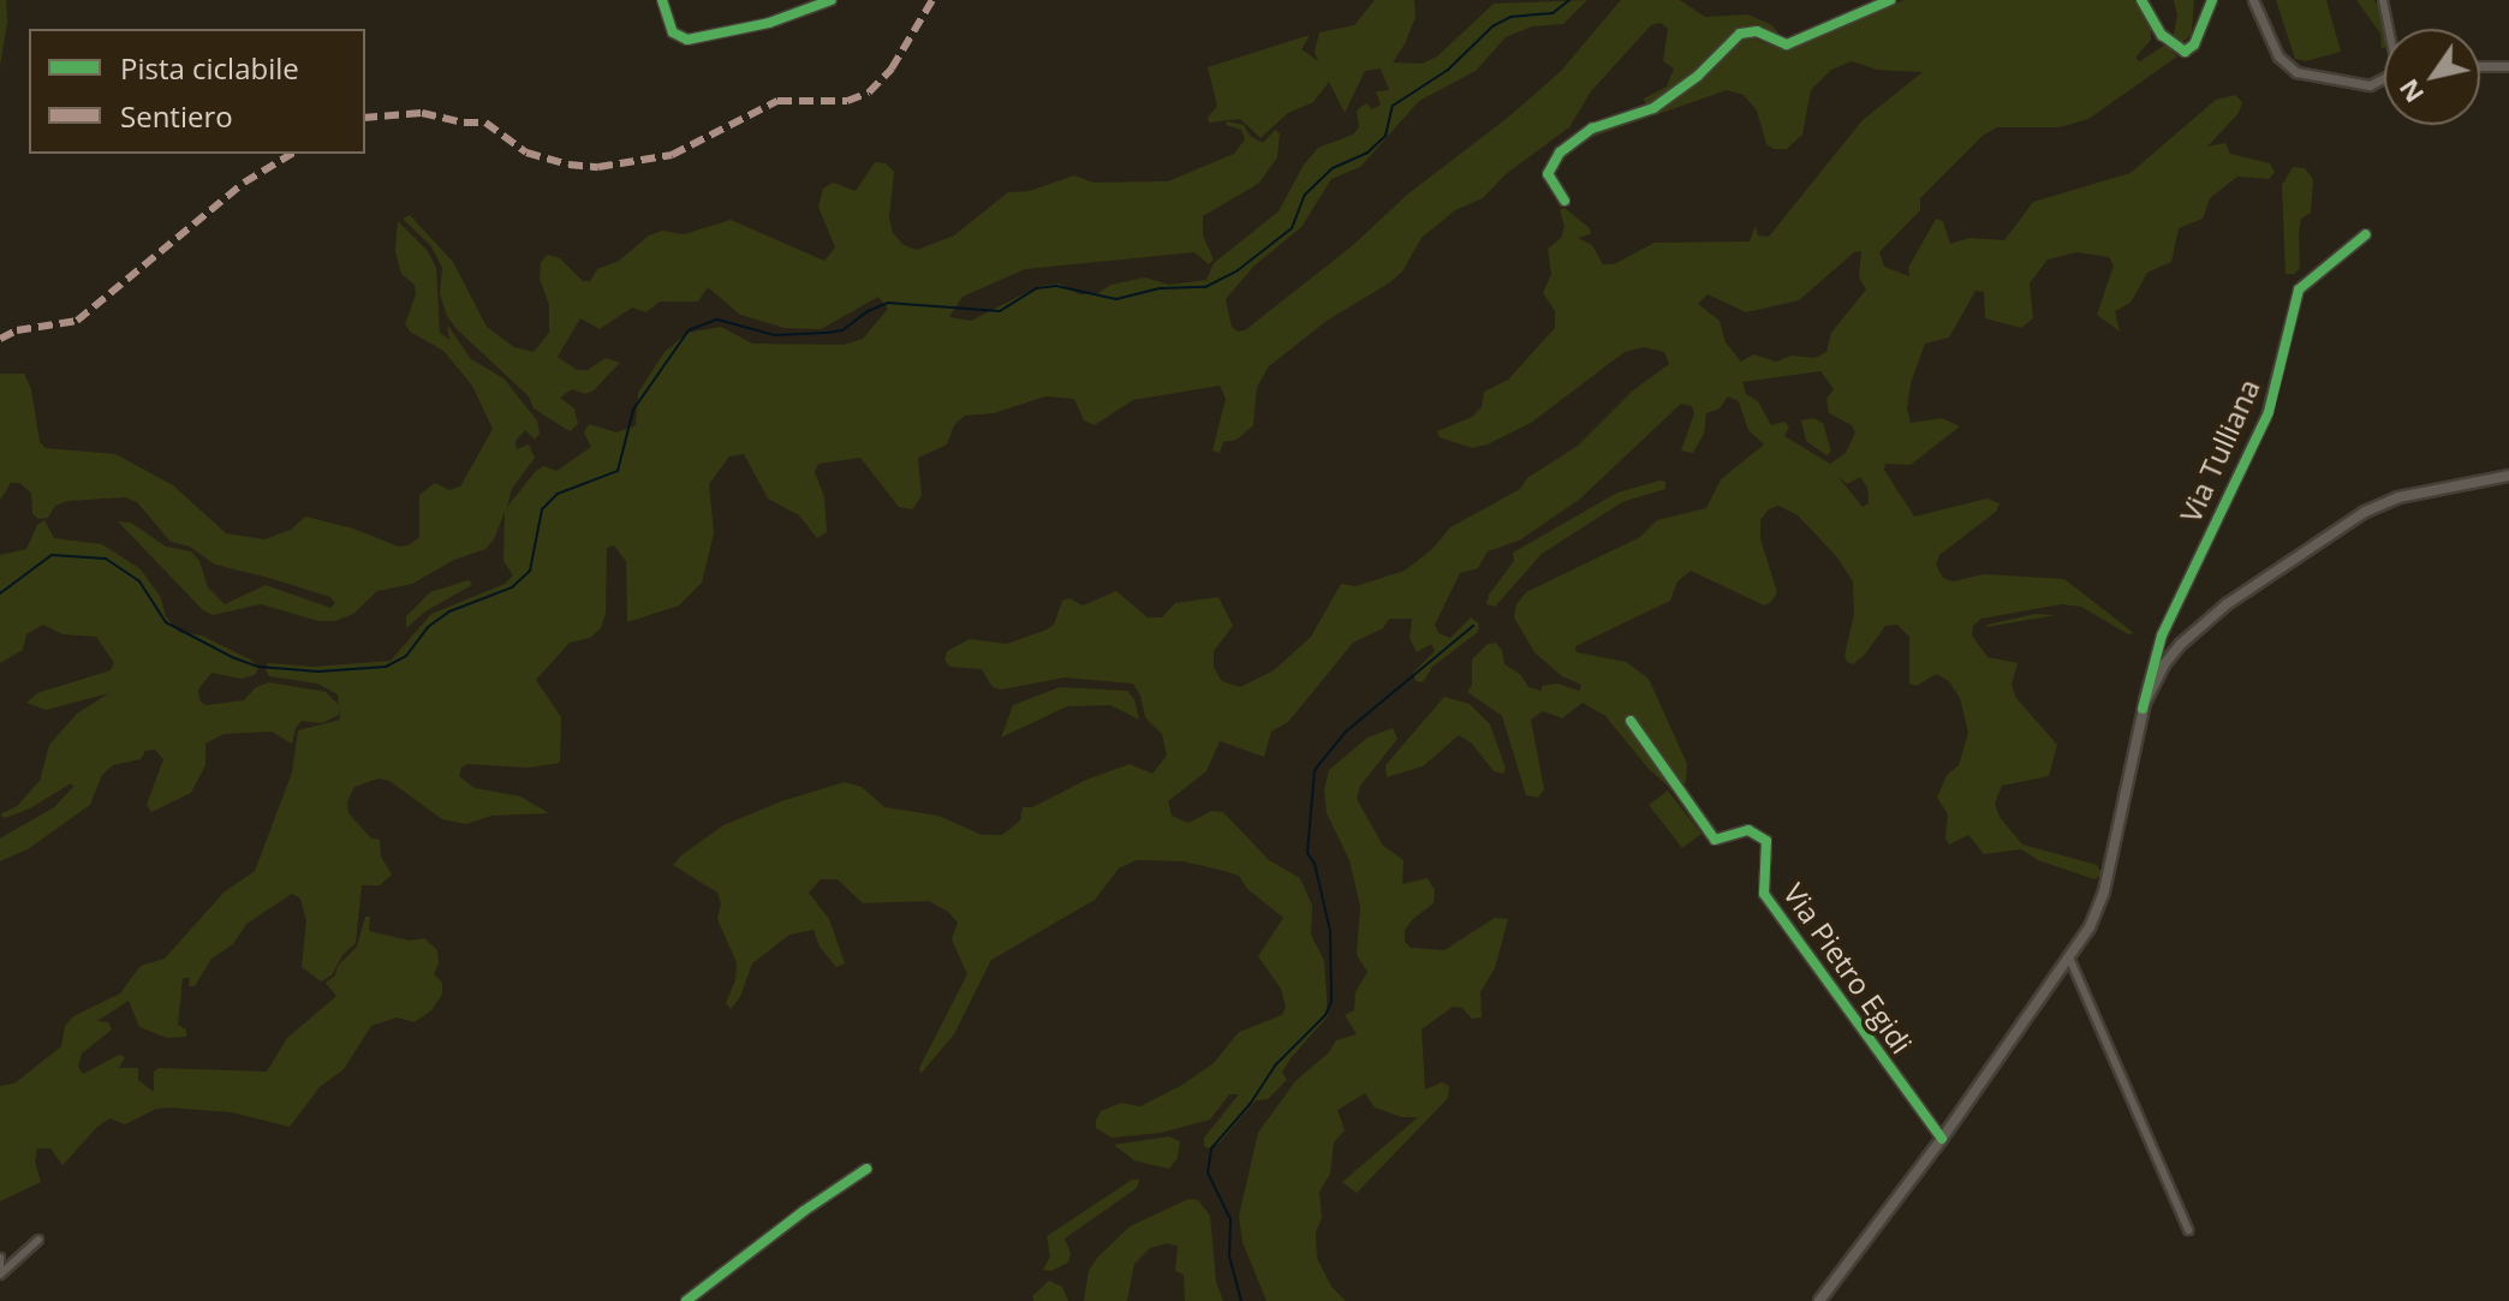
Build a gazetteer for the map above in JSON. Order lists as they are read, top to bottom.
{
  "streets": {
    "street": ["Via Tulliana", "Via Pietro Egidi"]
  },
  "legend": ["Pista ciclabile", "Sentiero"],
  "north": "bottom left"
}
